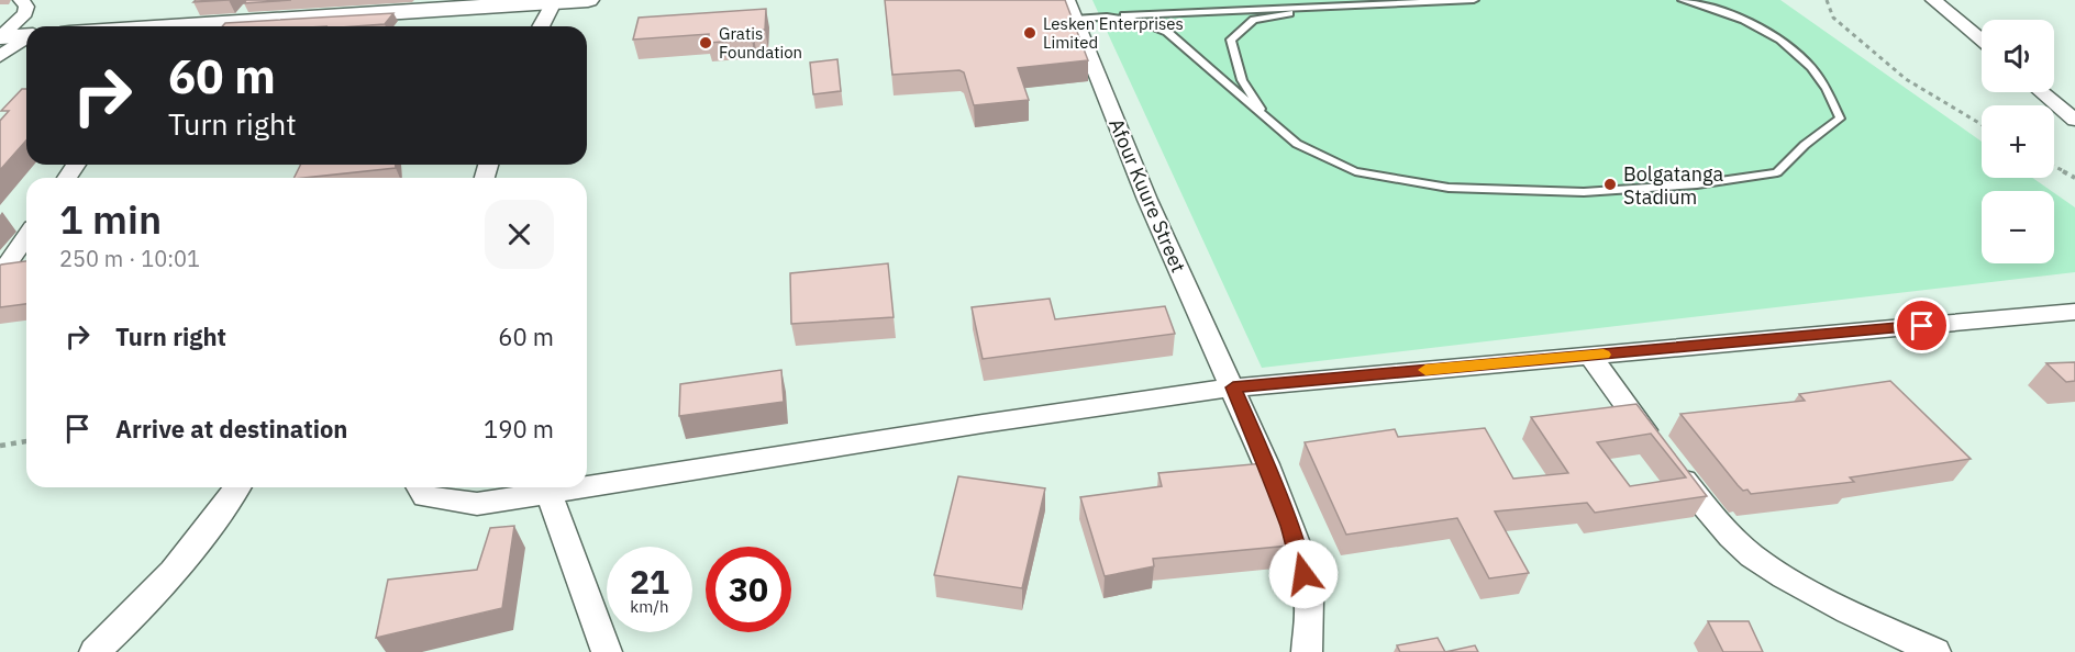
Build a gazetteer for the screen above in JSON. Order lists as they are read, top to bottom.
{
  "streets": {
    "street": ["Afour Kuure Street"]
  },
  "places": ["Lesken Enterprises Limited", "Gratis Foundation", "Bolgatanga Stadium"],
  "page": {
    "map_buttons": ["+", "−"],
    "turn": ["60 m", "Turn right"],
    "heading": ["1 min", "250 m · 10:01"],
    "list": [
      {
        "name": "Turn right",
        "value": "60 m"
      },
      {
        "name": "Arrive at destination",
        "value": "190 m"
      }
    ],
    "speed": "21 km/h",
    "limit": "30"
  }
}
